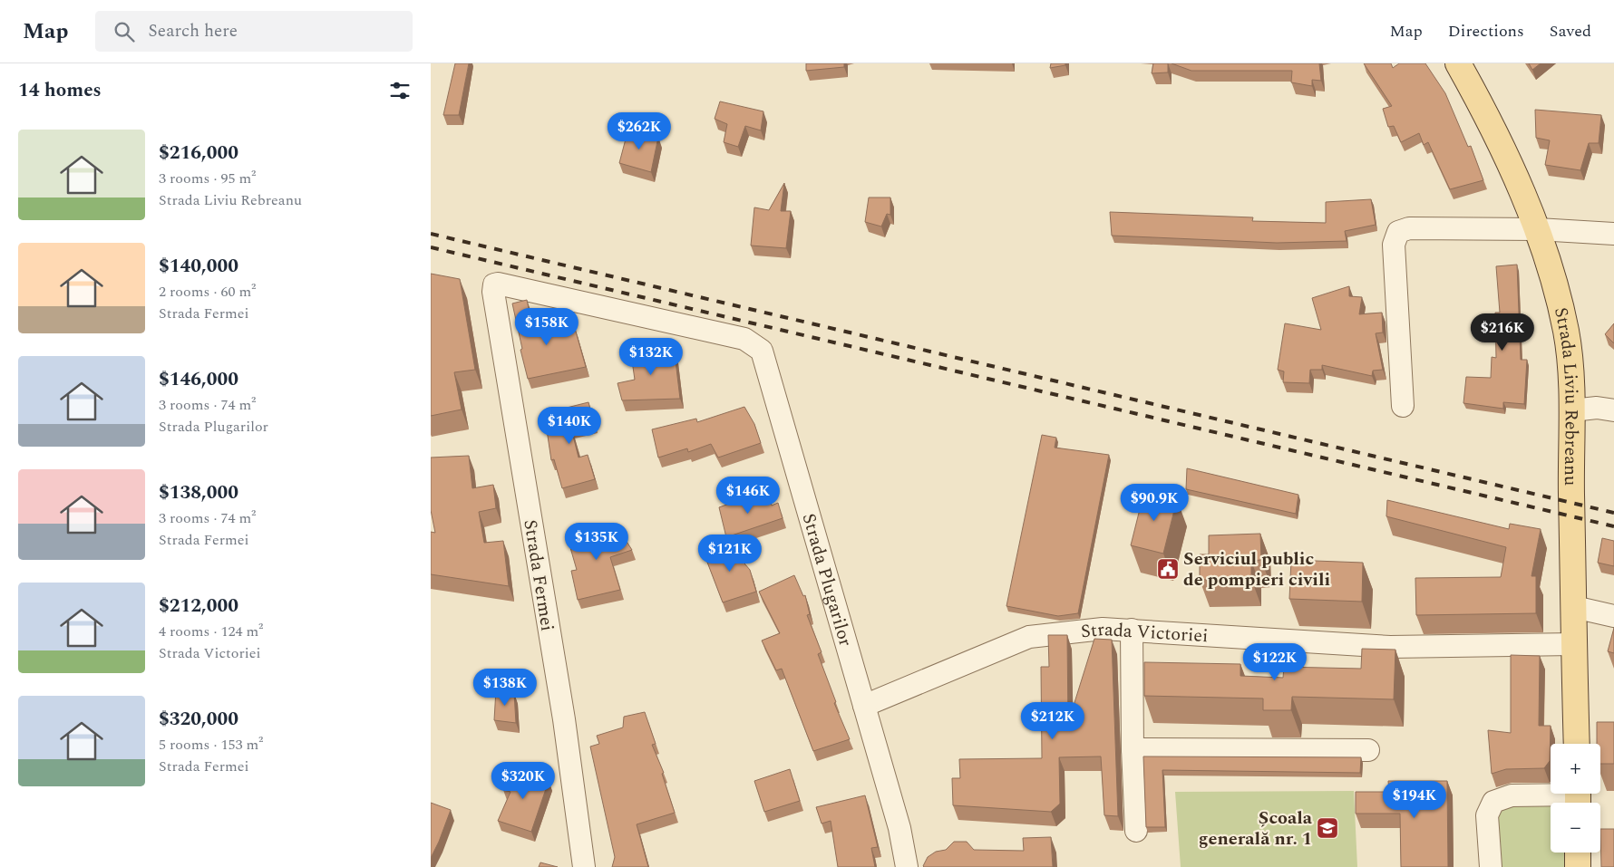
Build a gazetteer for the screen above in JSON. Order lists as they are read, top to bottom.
{
  "streets": {
    "main road": ["Strada Liviu Rebreanu"],
    "street": ["Strada Fermei", "Strada Plugarilor", "Strada Victoriei"]
  },
  "crossings": [
    ["Strada Liviu Rebreanu", "Strada Victoriei"],
    ["Strada Fermei", "Strada Plugarilor"],
    ["Strada Plugarilor", "Strada Victoriei"]
  ],
  "places": {
    "public building": ["Serviciul public de pompieri civili"],
    "school or university": ["Școala generală nr. 1"]
  },
  "page": {
    "header": "Map",
    "search": "Search here",
    "nav": ["Map", "Directions", "Saved"],
    "heading": "14 homes",
    "price": [
      "$262K",
      "$158K",
      "$216K",
      "$132K",
      "$140K",
      "$146K",
      "$90.9K",
      "$135K",
      "$121K",
      "$122K",
      "$138K",
      "$212K",
      "$320K",
      "$194K"
    ],
    "list": [
      {
        "name": "$216,000",
        "note": "3 rooms · 95 m² · Strada Liviu Rebreanu"
      },
      {
        "name": "$140,000",
        "note": "2 rooms · 60 m² · Strada Fermei"
      },
      {
        "name": "$146,000",
        "note": "3 rooms · 74 m² · Strada Plugarilor"
      },
      {
        "name": "$138,000",
        "note": "3 rooms · 74 m² · Strada Fermei"
      },
      {
        "name": "$212,000",
        "note": "4 rooms · 124 m² · Strada Victoriei"
      },
      {
        "name": "$320,000",
        "note": "5 rooms · 153 m² · Strada Fermei"
      }
    ],
    "map_buttons": ["+", "−"]
  }
}
